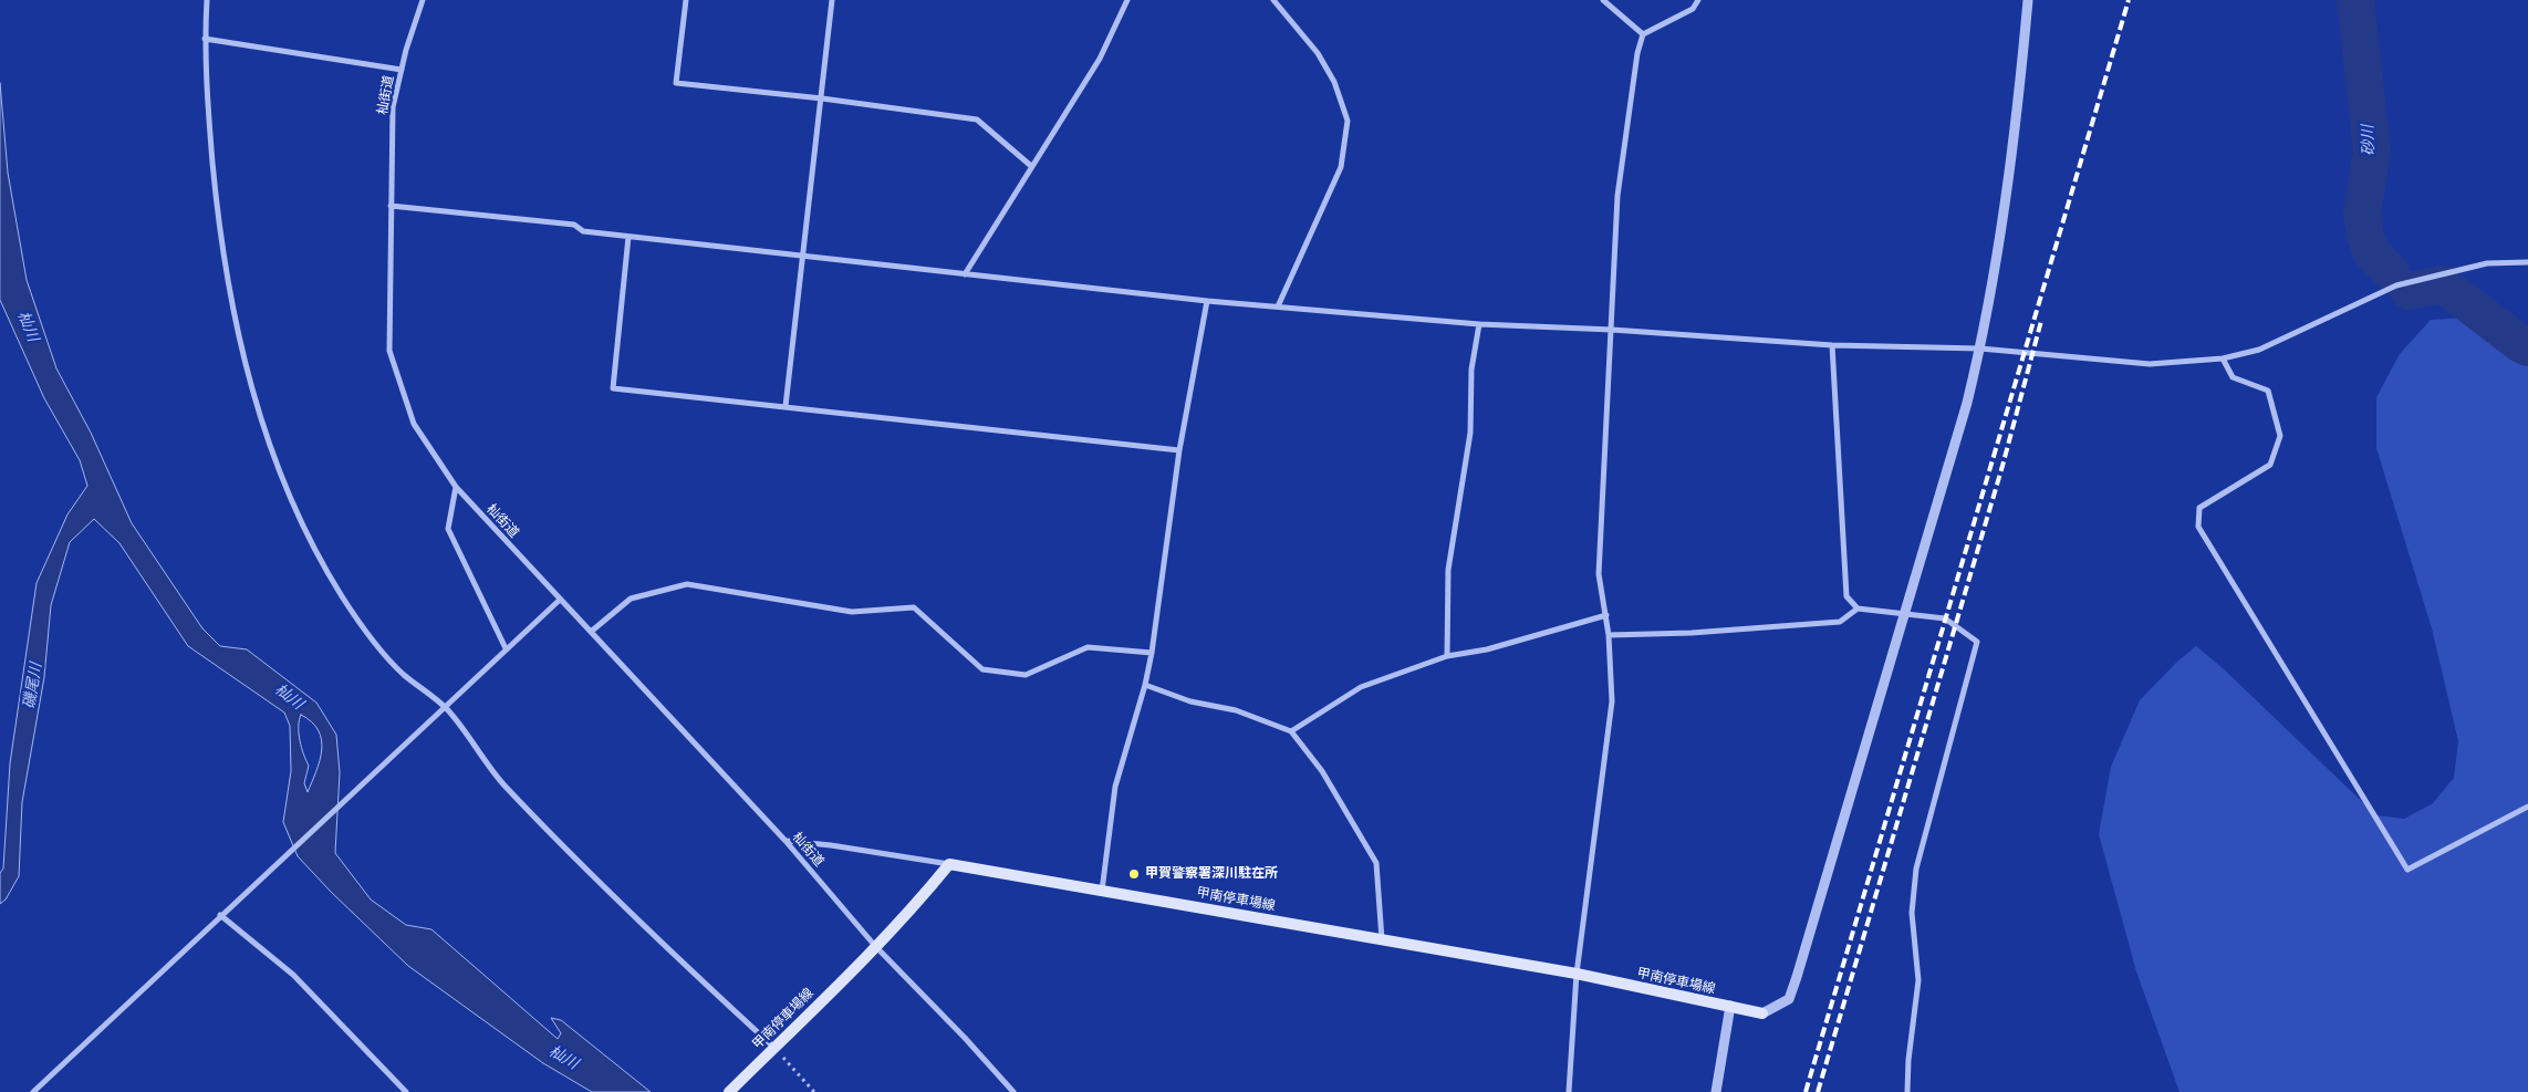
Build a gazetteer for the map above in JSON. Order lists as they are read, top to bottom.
{
  "streets": {
    "main road": ["甲南停車場線"],
    "street": ["杣街道"]
  },
  "crossings": [
    ["杣街道", "甲南停車場線"]
  ],
  "water": ["砂川", "杣川", "磯尾川"],
  "places": ["甲賀警察署深川駐在所"]
}
